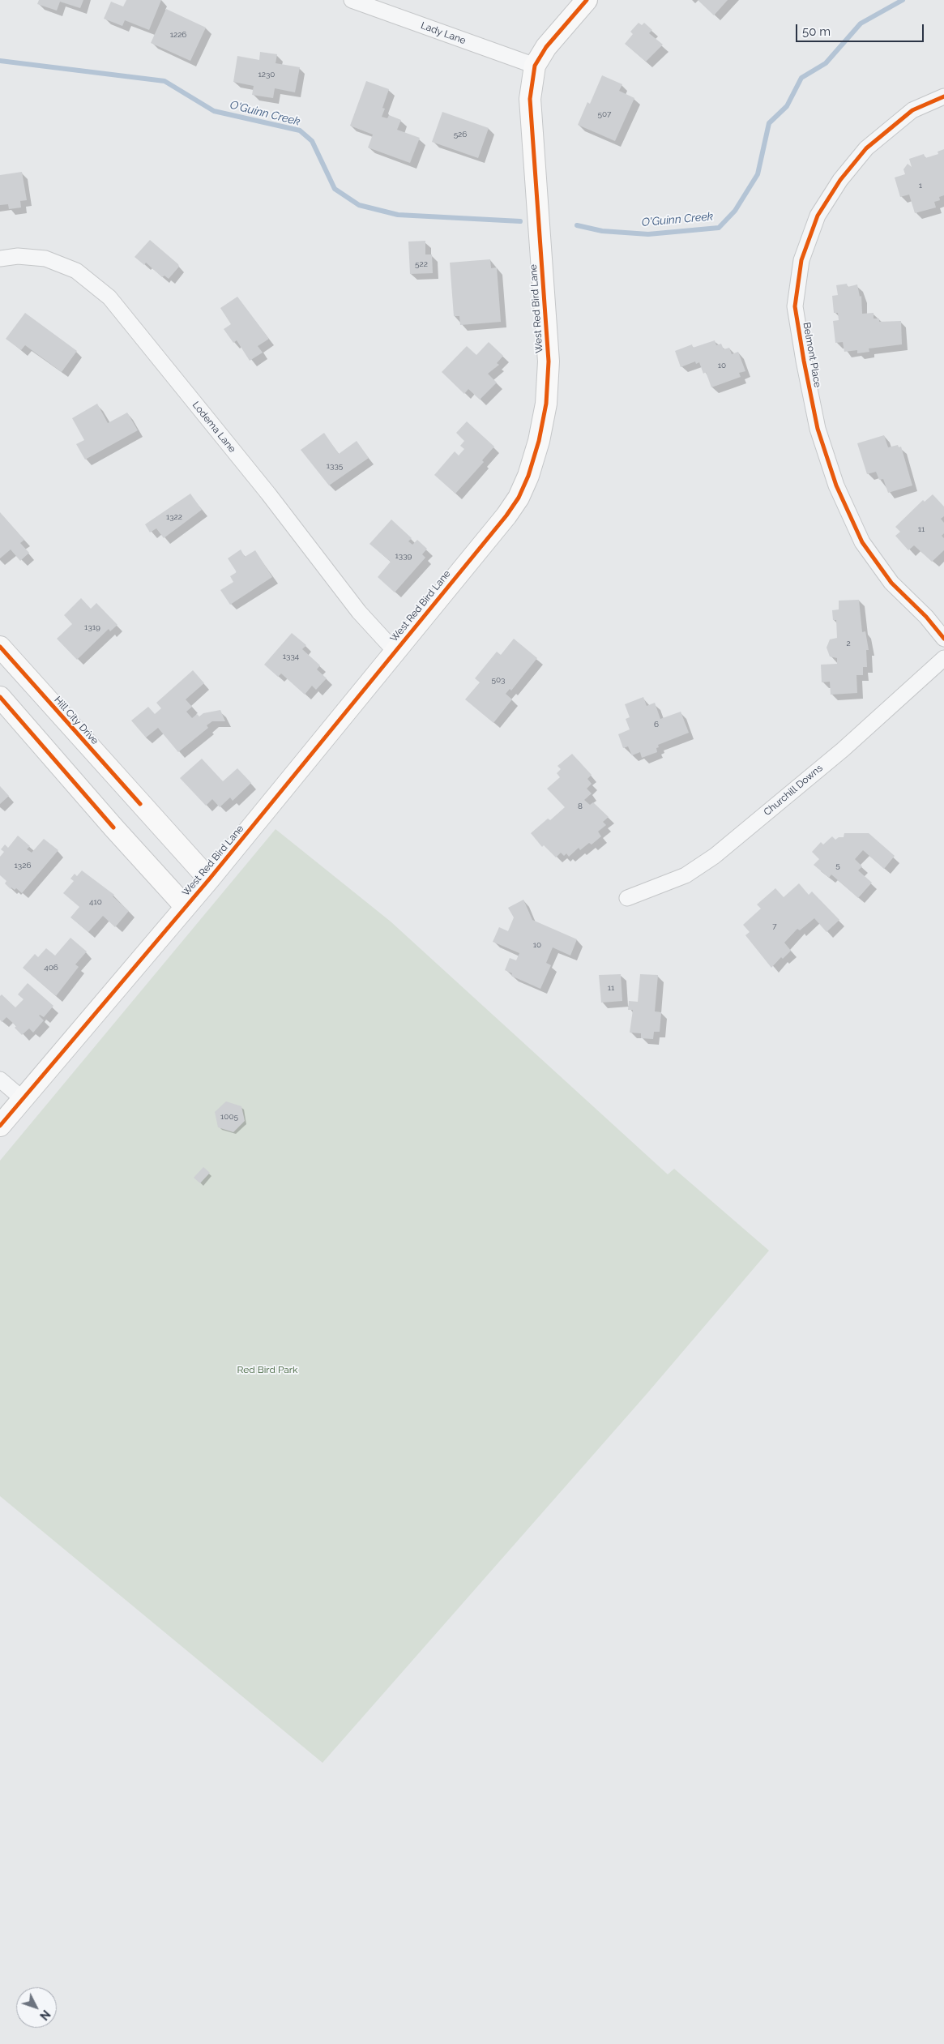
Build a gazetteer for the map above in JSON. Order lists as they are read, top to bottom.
{
  "streets": {
    "street": [
      "Lady Lane",
      "West Red Bird Lane",
      "Belmont Place",
      "Lodema Lane",
      "Hill City Drive",
      "Churchill Downs"
    ]
  },
  "crossings": [
    ["Lady Lane", "West Red Bird Lane"],
    ["West Red Bird Lane", "Lodema Lane"],
    ["West Red Bird Lane", "Hill City Drive"]
  ],
  "water": ["O'Guinn Creek"],
  "parks": ["Red Bird Park"],
  "house_numbers": [
    "1226",
    "1230",
    "507",
    "526",
    "1",
    "522",
    "10",
    "1335",
    "1322",
    "11",
    "1339",
    "1319",
    "2",
    "1334",
    "503",
    "6",
    "8",
    "1326",
    "5",
    "410",
    "7",
    "10",
    "406",
    "11",
    "1005"
  ],
  "scale_bar": "50 m",
  "north": "bottom right"
}
